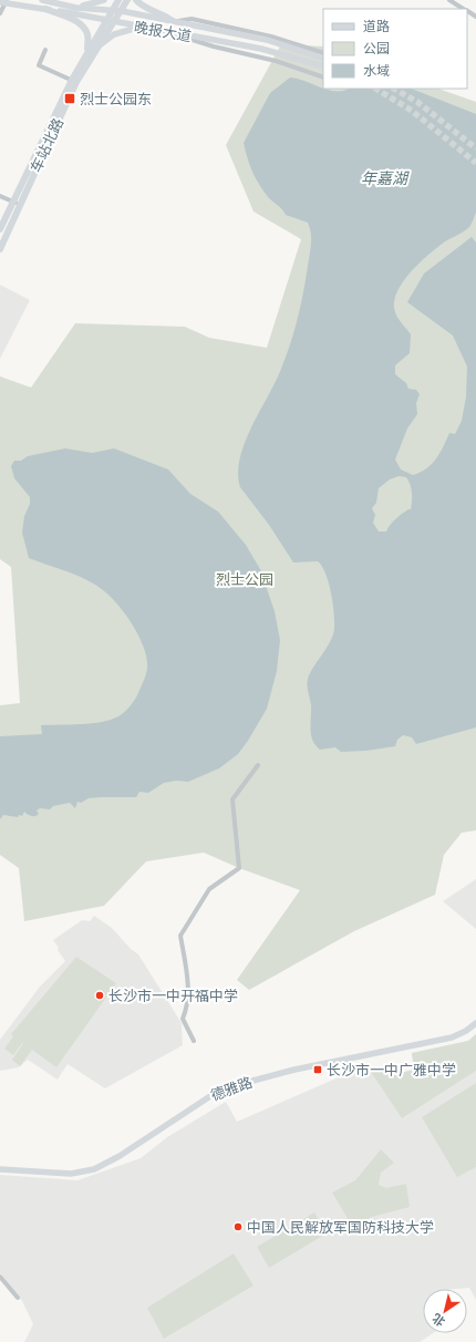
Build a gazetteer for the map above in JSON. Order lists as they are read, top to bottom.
{
  "streets": {
    "main road": ["车站北路"],
    "street": ["晚报大道", "德雅路"]
  },
  "crossings": [
    ["晚报大道", "车站北路"]
  ],
  "water": ["年嘉湖"],
  "parks": ["烈士公园"],
  "places": {
    "transit": ["烈士公园东", "长沙市一中广雅中学"],
    "other": ["长沙市一中开福中学", "中国人民解放军国防科技大学"]
  },
  "legend": ["道路", "公园", "水域"],
  "north": "bottom left"
}
